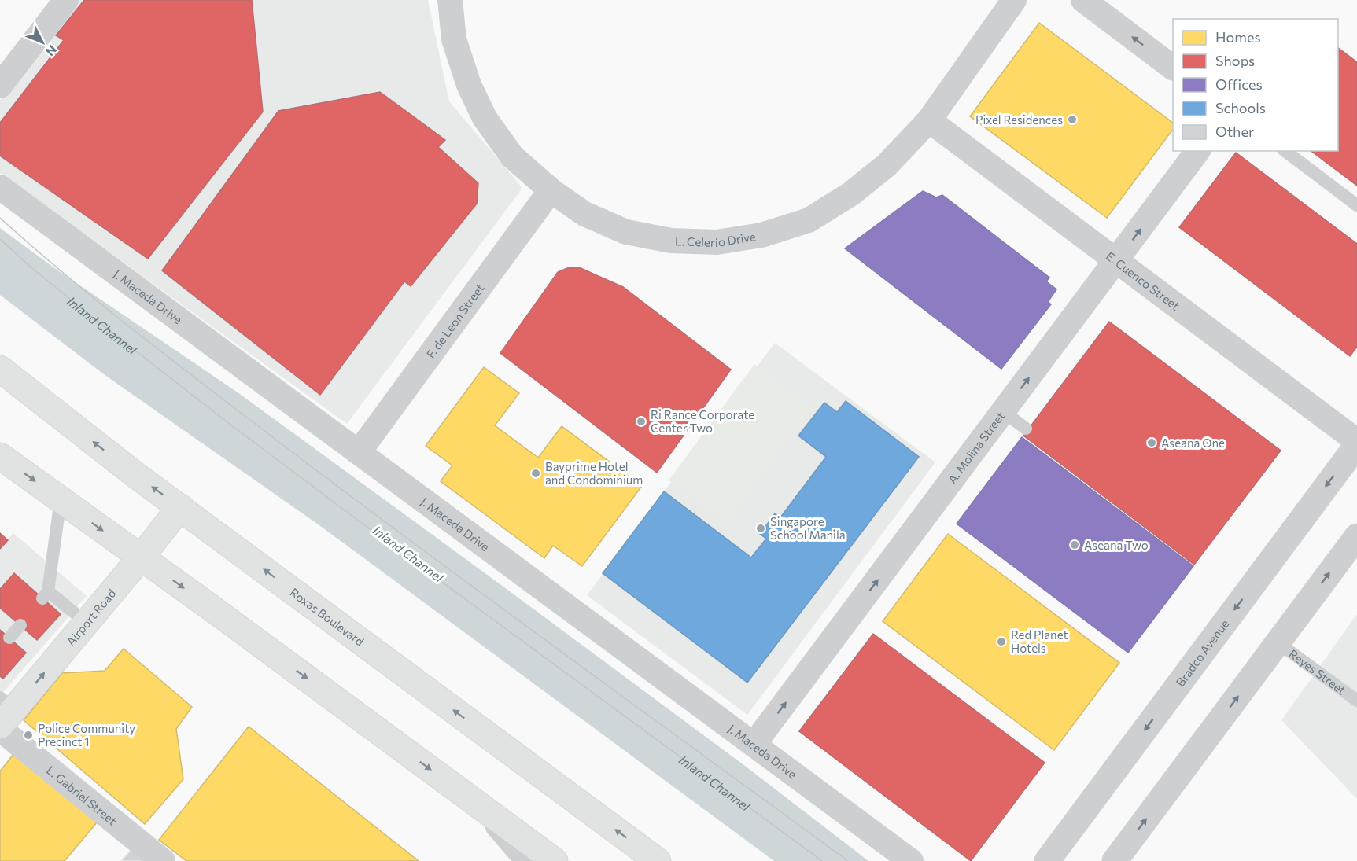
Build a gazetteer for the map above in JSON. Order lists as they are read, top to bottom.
{
  "streets": {
    "main road": ["Roxas Boulevard", "Airport Road"],
    "street": [
      "L. Celerio Drive",
      "E. Cuenco Street",
      "J. Maceda Drive",
      "F. de Leon Street",
      "A. Molina Street",
      "Bradco Avenue",
      "L. Gabriel Street"
    ],
    "lane": ["Reyes Street"]
  },
  "crossings": [
    ["L. Celerio Drive", "E. Cuenco Street"],
    ["L. Celerio Drive", "F. de Leon Street"],
    ["E. Cuenco Street", "A. Molina Street"],
    ["J. Maceda Drive", "F. de Leon Street"],
    ["J. Maceda Drive", "A. Molina Street"],
    ["Roxas Boulevard", "Airport Road"],
    ["Airport Road", "L. Gabriel Street"]
  ],
  "one_way": ["A. Molina Street", "Airport Road"],
  "water": ["Inland Channel"],
  "places": [
    "Pixel Residences",
    "Ri Rance Corporate Center Two",
    "Aseana One",
    "Bayprime Hotel and Condominium",
    "Singapore School Manila",
    "Aseana Two",
    "Red Planet Hotels",
    "Police Community Precinct 1"
  ],
  "legend": [
    "Homes",
    "Shops",
    "Offices",
    "Schools",
    "Other"
  ],
  "north": "bottom right"
}
